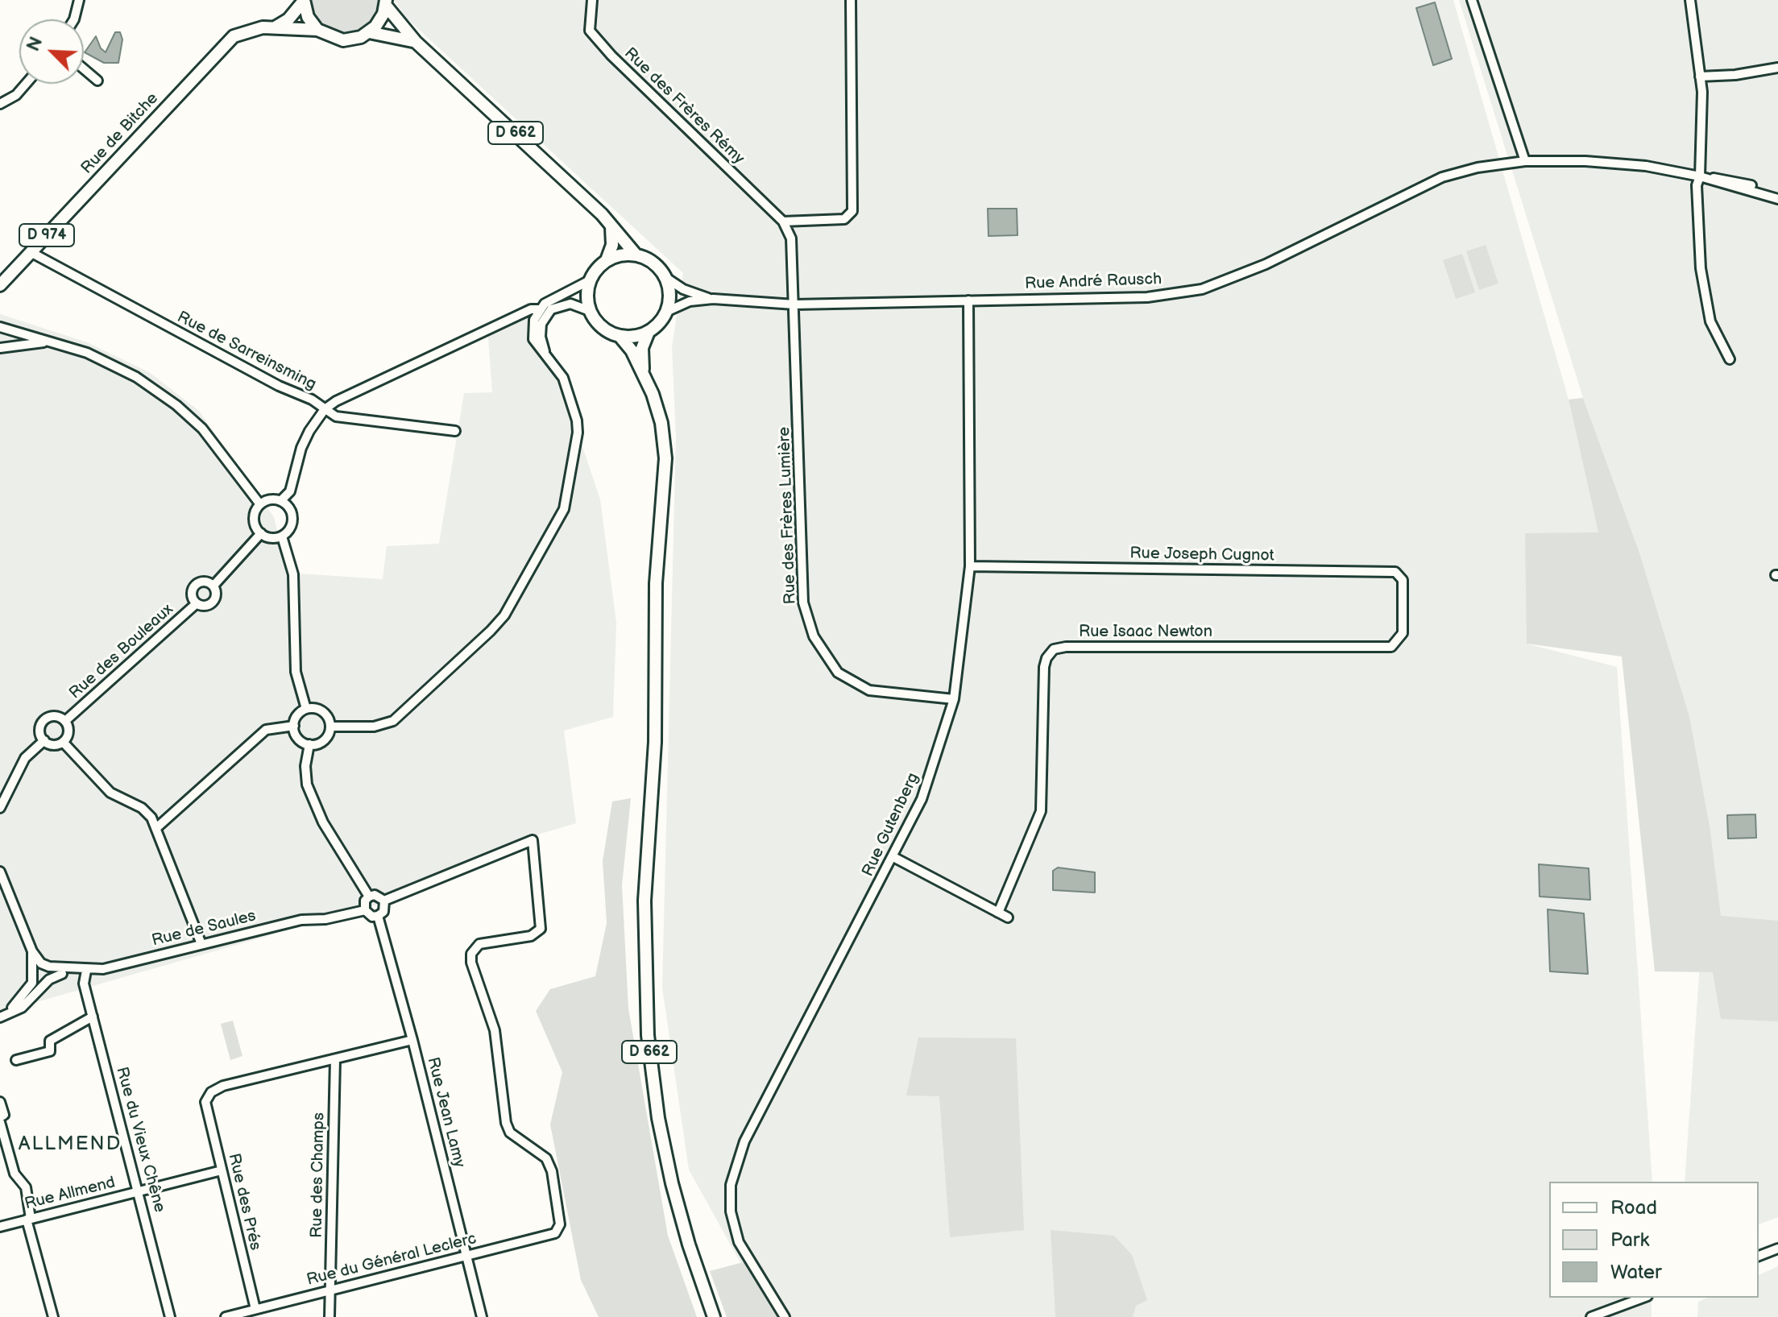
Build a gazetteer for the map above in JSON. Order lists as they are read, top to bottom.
{
  "streets": {
    "main road": ["D 662", "Rue de Bitche", "D 974"],
    "street": [
      "Rue des Frères Rémy",
      "Rue André Rausch",
      "Rue de Sarreinsming",
      "Rue des Frères Lumière",
      "Rue Joseph Cugnot",
      "Rue Isaac Newton",
      "Rue des Bouleaux",
      "Rue Gutenberg",
      "Rue de Saules",
      "Rue Jean Lamy",
      "Rue du Vieux Chêne",
      "Rue des Champs",
      "Rue Allmend",
      "Rue des Prés",
      "Rue du Général Leclerc"
    ]
  },
  "crossings": [
    ["D 662", "Rue André Rausch"],
    ["D 662", "Rue de Sarreinsming"],
    ["Rue de Bitche", "Rue de Sarreinsming"],
    ["Rue André Rausch", "Rue de Sarreinsming"],
    ["Rue André Rausch", "Rue des Frères Lumière"],
    ["Rue André Rausch", "Rue Gutenberg"],
    ["Rue des Frères Lumière", "Rue Gutenberg"],
    ["Rue Joseph Cugnot", "Rue Isaac Newton"],
    ["Rue Joseph Cugnot", "Rue Gutenberg"],
    ["Rue de Saules", "Rue Jean Lamy"],
    ["Rue de Saules", "Rue du Vieux Chêne"],
    ["Rue de Saules", "Rue du Général Leclerc"],
    ["Rue Jean Lamy", "Rue du Général Leclerc"],
    ["Rue du Vieux Chêne", "Rue Allmend"],
    ["Rue des Champs", "Rue des Prés"],
    ["Rue des Champs", "Rue du Général Leclerc"],
    ["Rue Allmend", "Rue des Prés"],
    ["Rue des Prés", "Rue du Général Leclerc"]
  ],
  "districts": ["ALLMEND"],
  "legend": ["Road", "Park", "Water"],
  "north": "top left"
}
